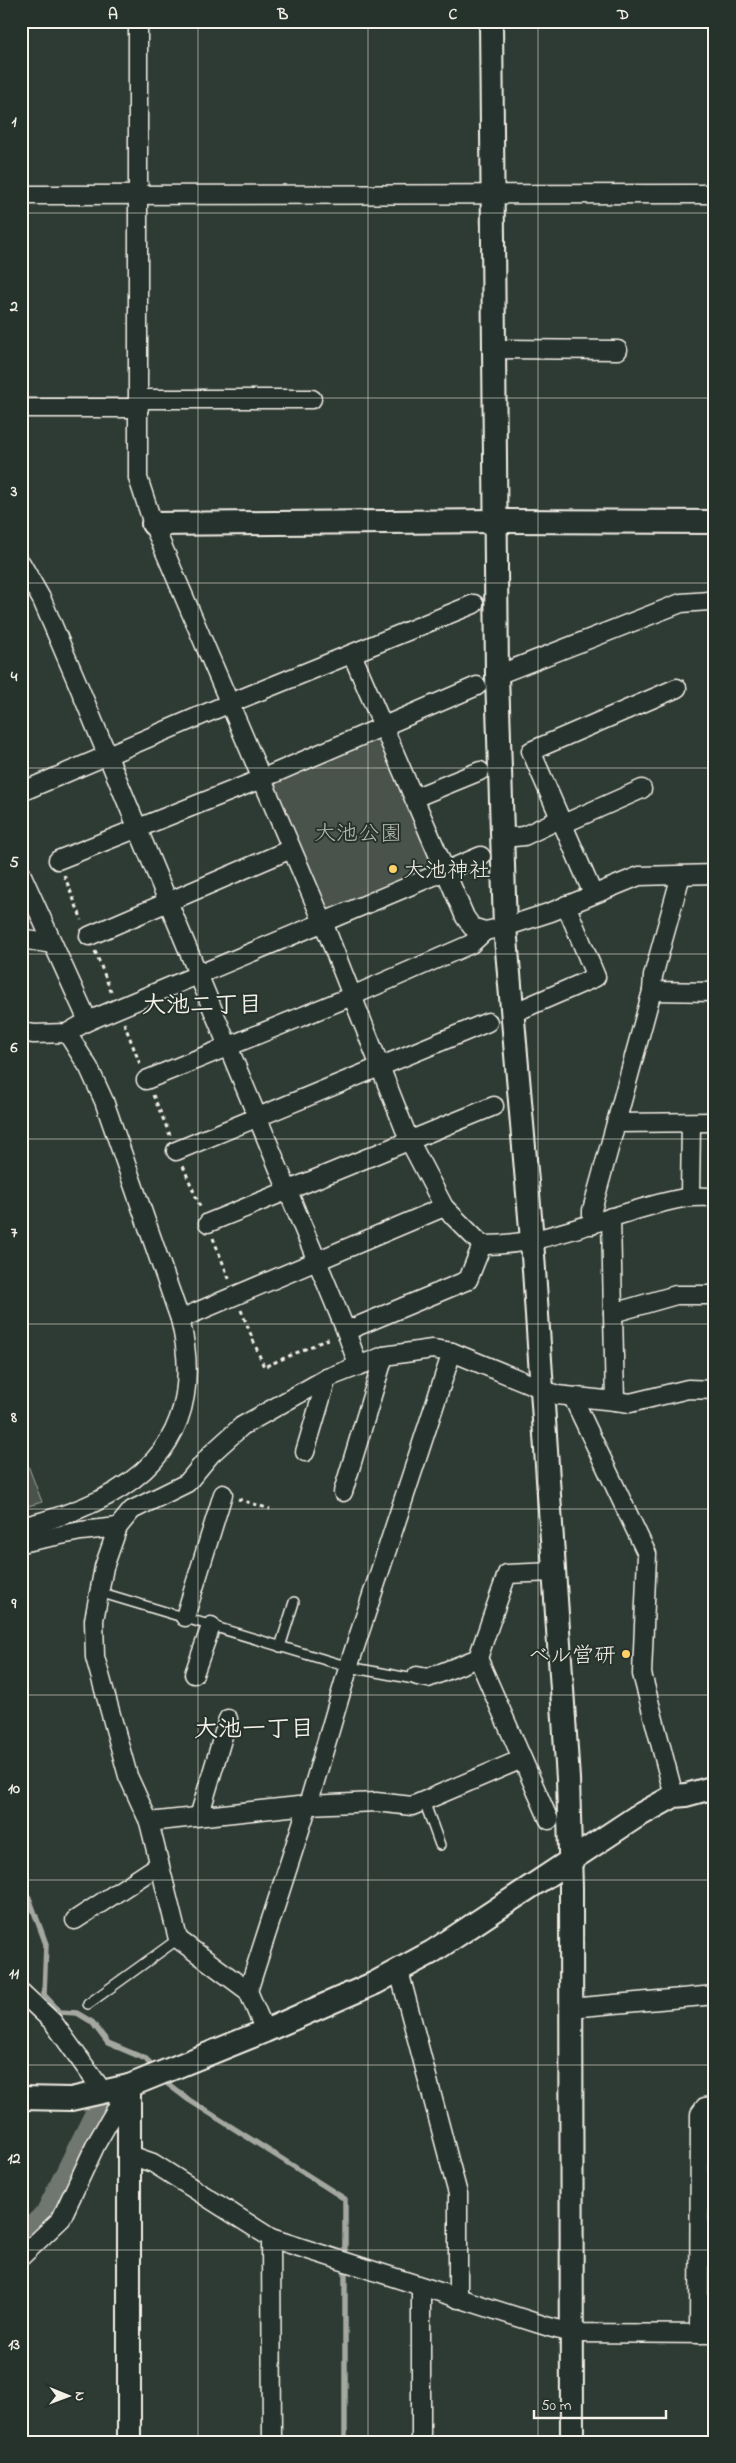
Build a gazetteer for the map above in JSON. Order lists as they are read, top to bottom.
{
  "districts": ["大池二丁目", "大池一丁目"],
  "parks": ["大池公園"],
  "places": ["大池神社", "べル営研"],
  "scale_bar": "50 m",
  "north": "right",
  "grid": {
    "columns": [
      "A",
      "B",
      "C",
      "D"
    ],
    "rows": [
      "1",
      "2",
      "3",
      "4",
      "5",
      "6",
      "7",
      "8",
      "9",
      "10",
      "11",
      "12",
      "13"
    ]
  }
}
